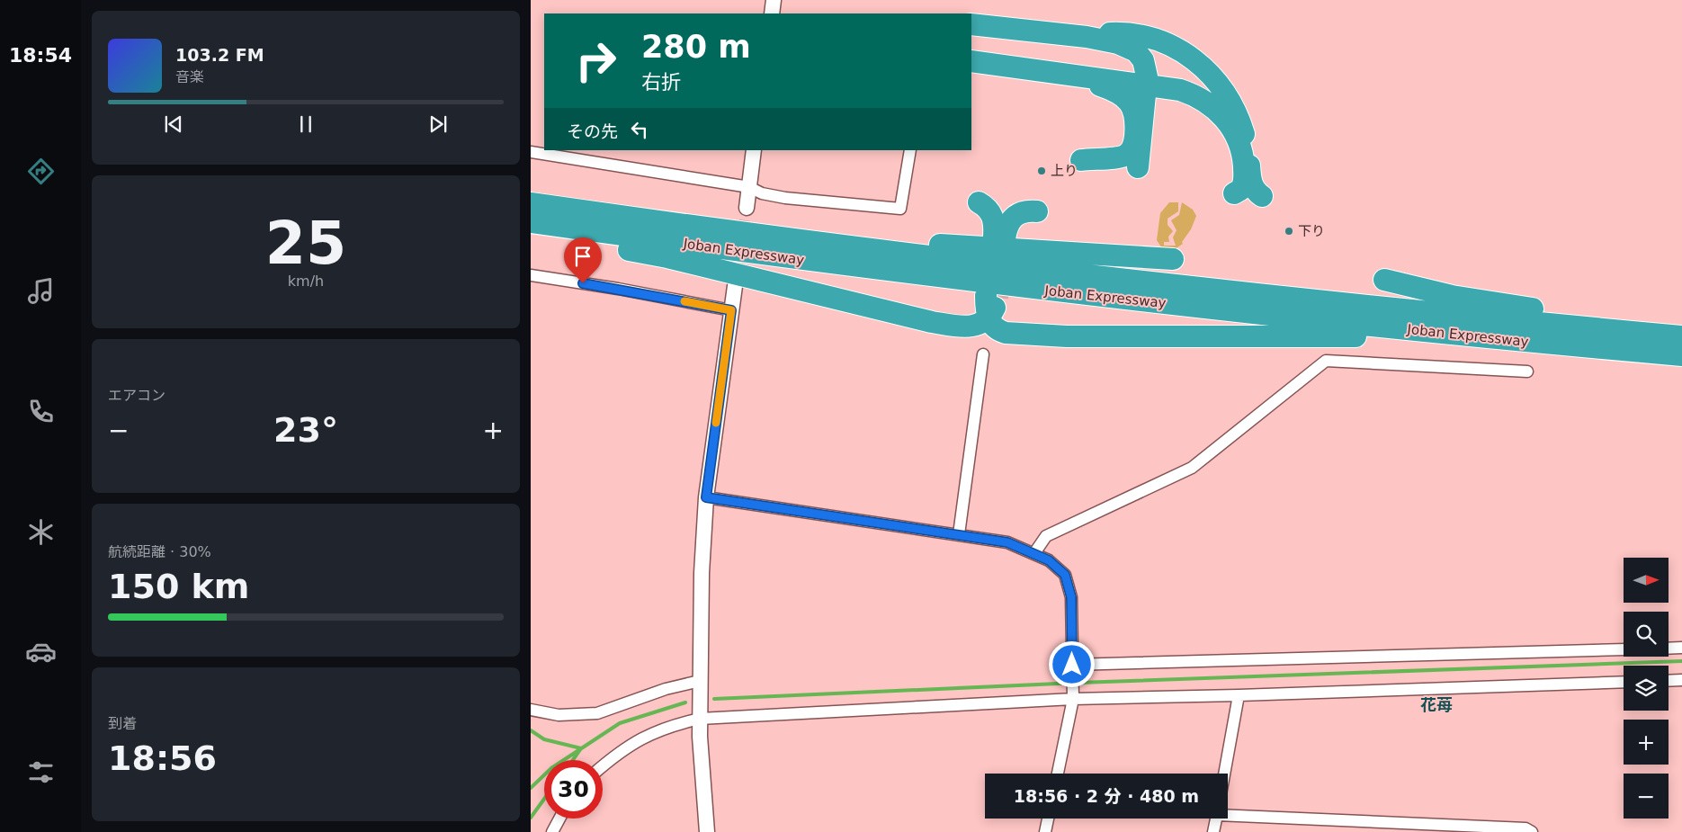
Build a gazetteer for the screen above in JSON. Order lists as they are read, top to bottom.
{
  "streets": {
    "highway": ["Joban Expressway"]
  },
  "districts": ["花苺"],
  "places": ["上り", "下り"],
  "north": "right",
  "page": {
    "tabs": "18:54",
    "turn": ["280 m", "右折"],
    "song": ["103.2 FM", "音楽"],
    "then": "その先",
    "tile": [
      ["25", "km/h"],
      "エアコン",
      ["航続距離 · 30%", "150 km"],
      ["到着", "18:56"]
    ],
    "heat": ["−", "23°", "+"],
    "map_buttons": ["+", "−"],
    "limit": "30",
    "trip": "18:56 · 2 分 · 480 m"
  }
}
